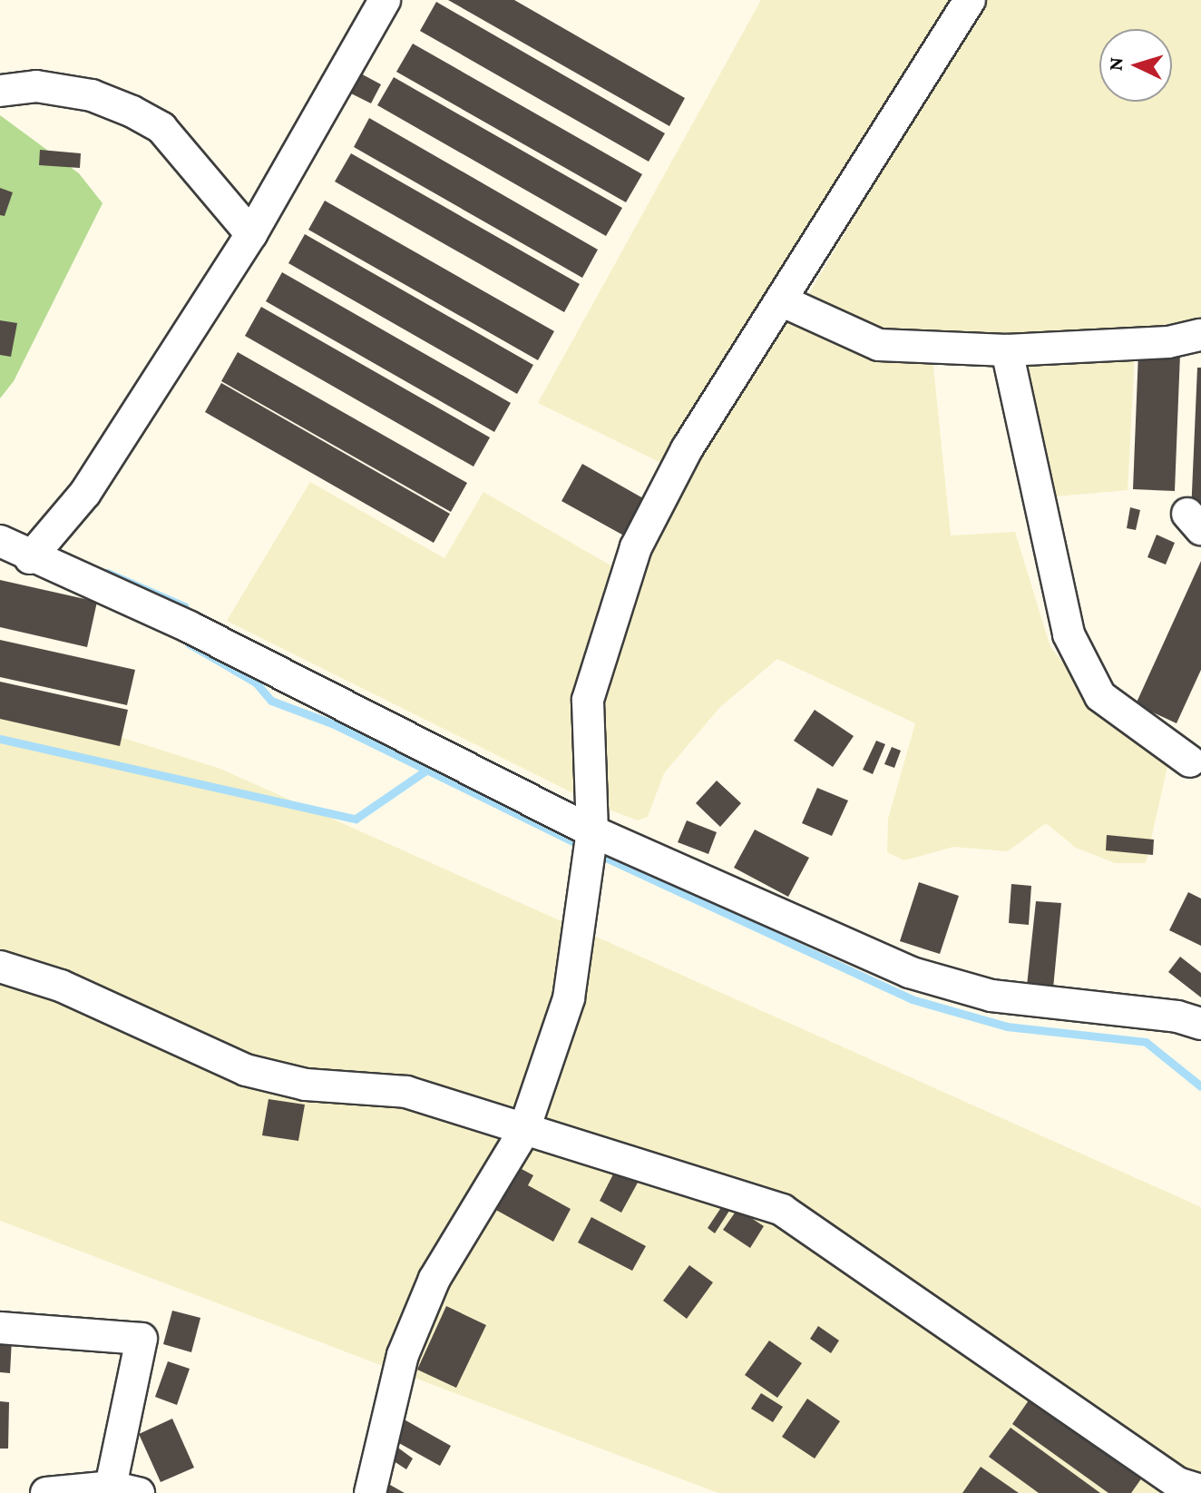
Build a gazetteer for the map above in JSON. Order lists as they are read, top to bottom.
{
  "north": "left"
}
